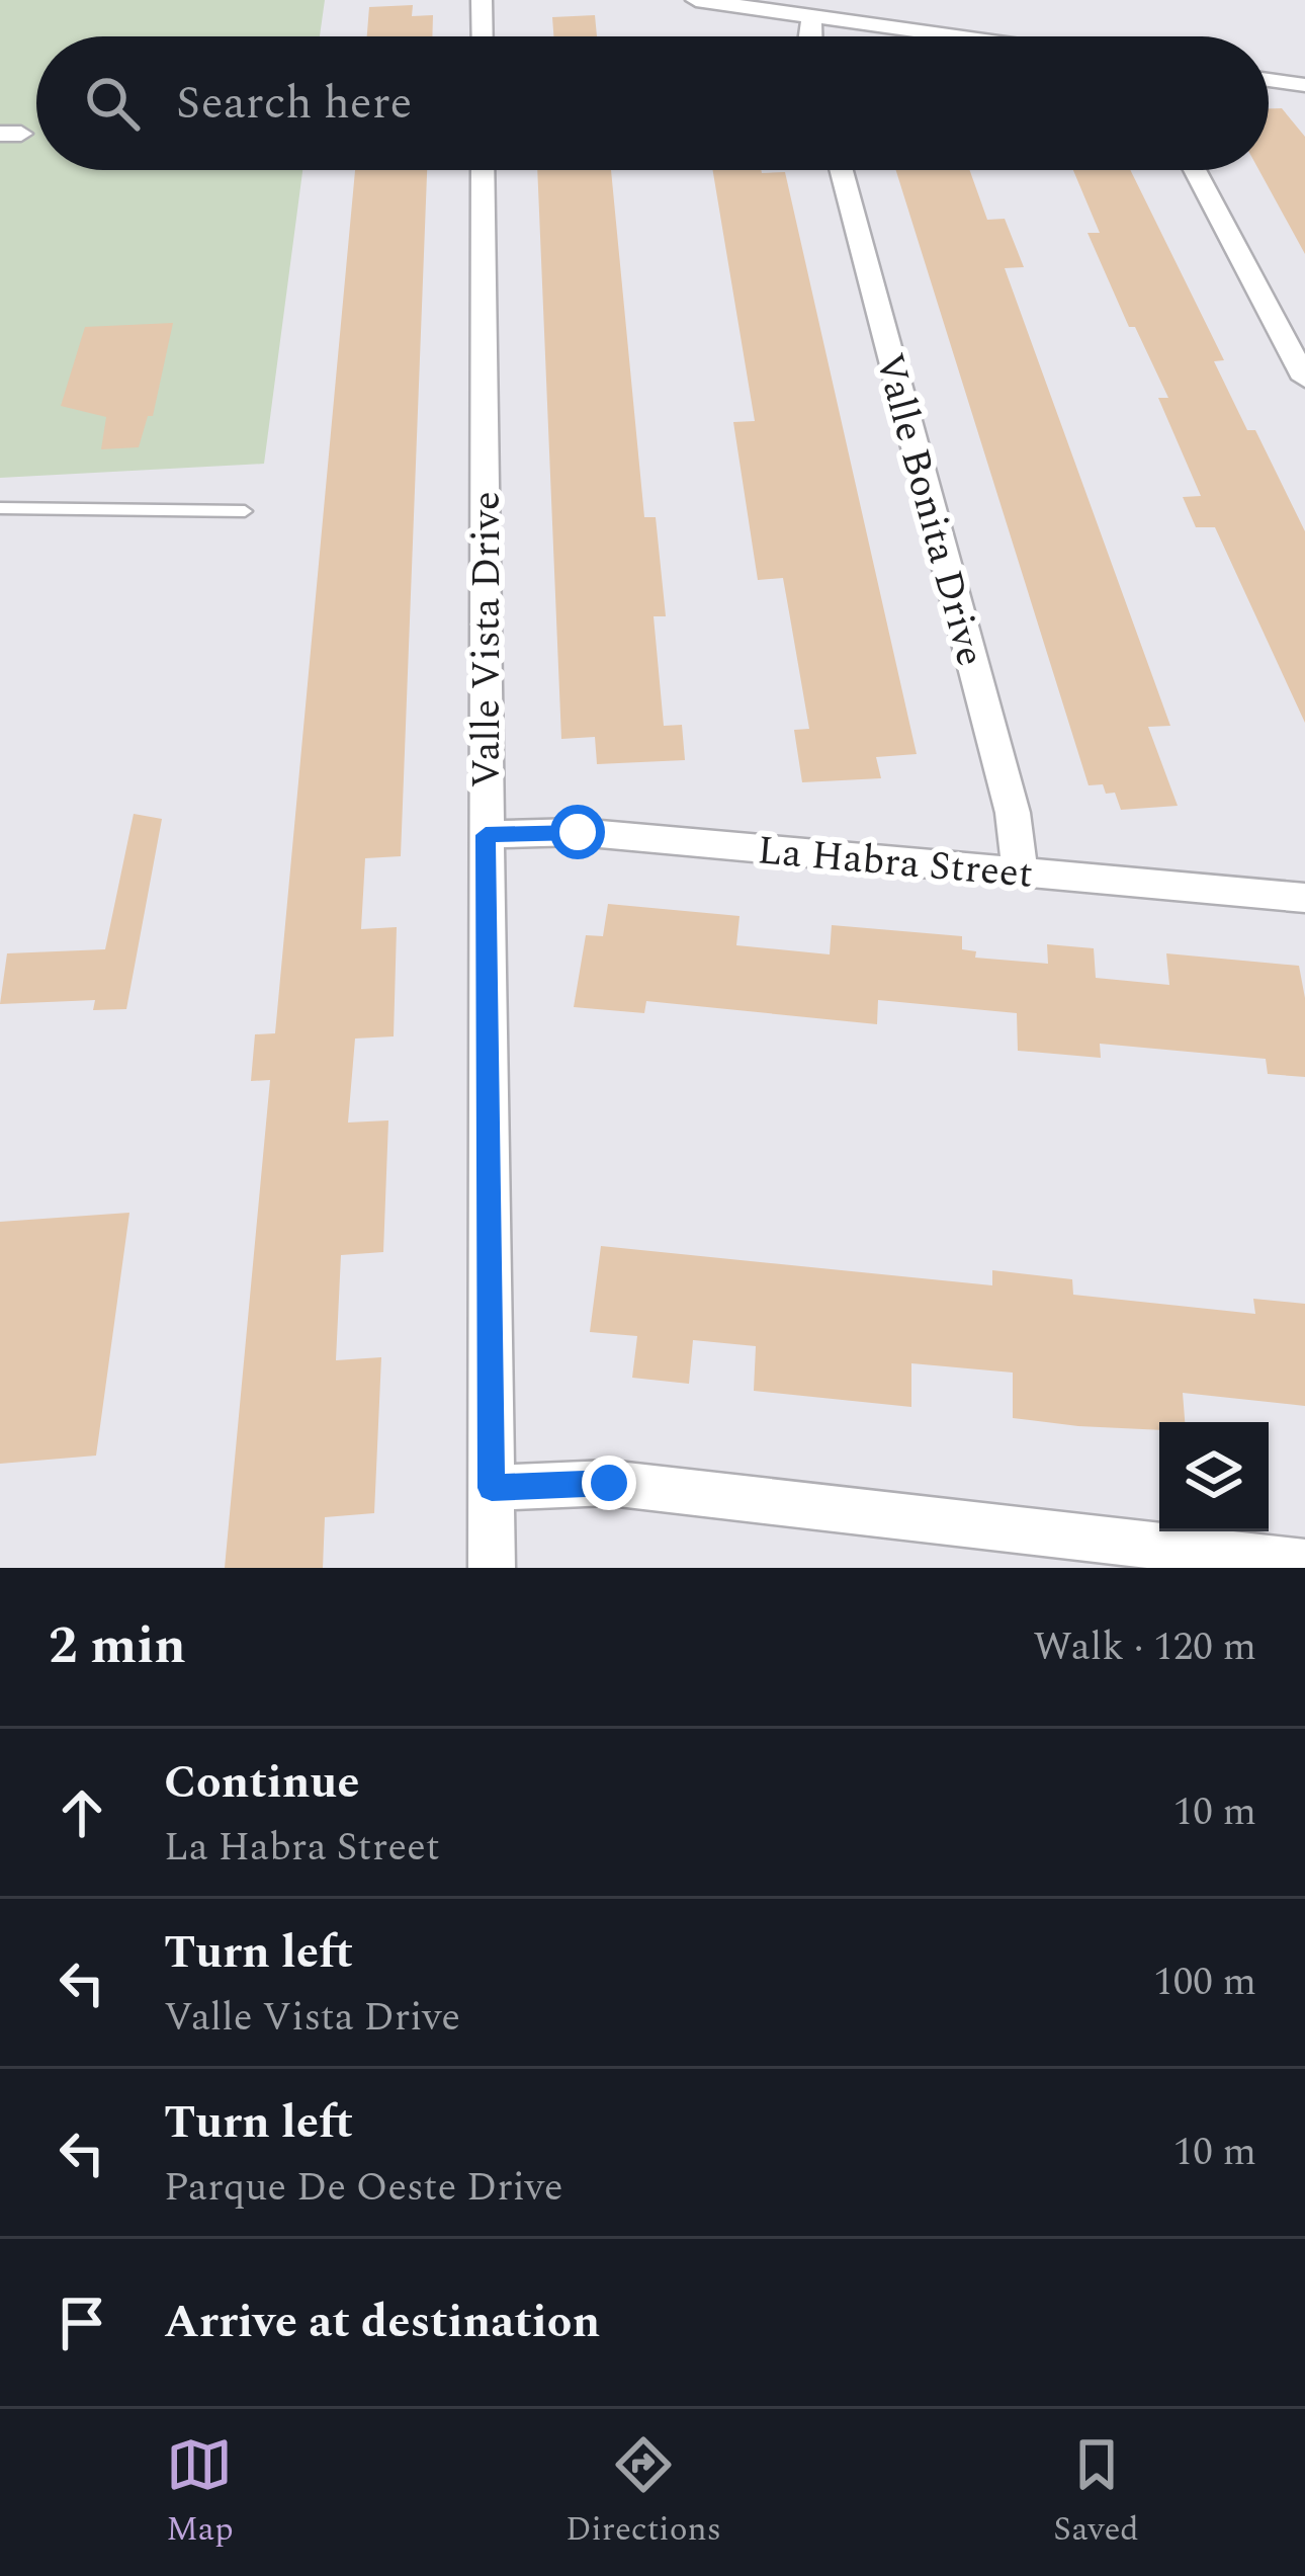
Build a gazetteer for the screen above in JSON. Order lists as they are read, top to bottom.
{
  "streets": {
    "street": ["Valle Bonita Drive", "Valle Vista Drive", "La Habra Street"]
  },
  "crossings": [
    ["Valle Bonita Drive", "La Habra Street"],
    ["Valle Vista Drive", "La Habra Street"]
  ],
  "page": {
    "search": "Search here",
    "heading": ["2 min", "Walk · 120 m"],
    "list": [
      ["Continue", "La Habra Street", "10 m"],
      ["Turn left", "Valle Vista Drive", "100 m"],
      ["Turn left", "Parque De Oeste Drive", "10 m"],
      "Arrive at destination"
    ],
    "nav": ["Map", "Directions", "Saved"]
  }
}
